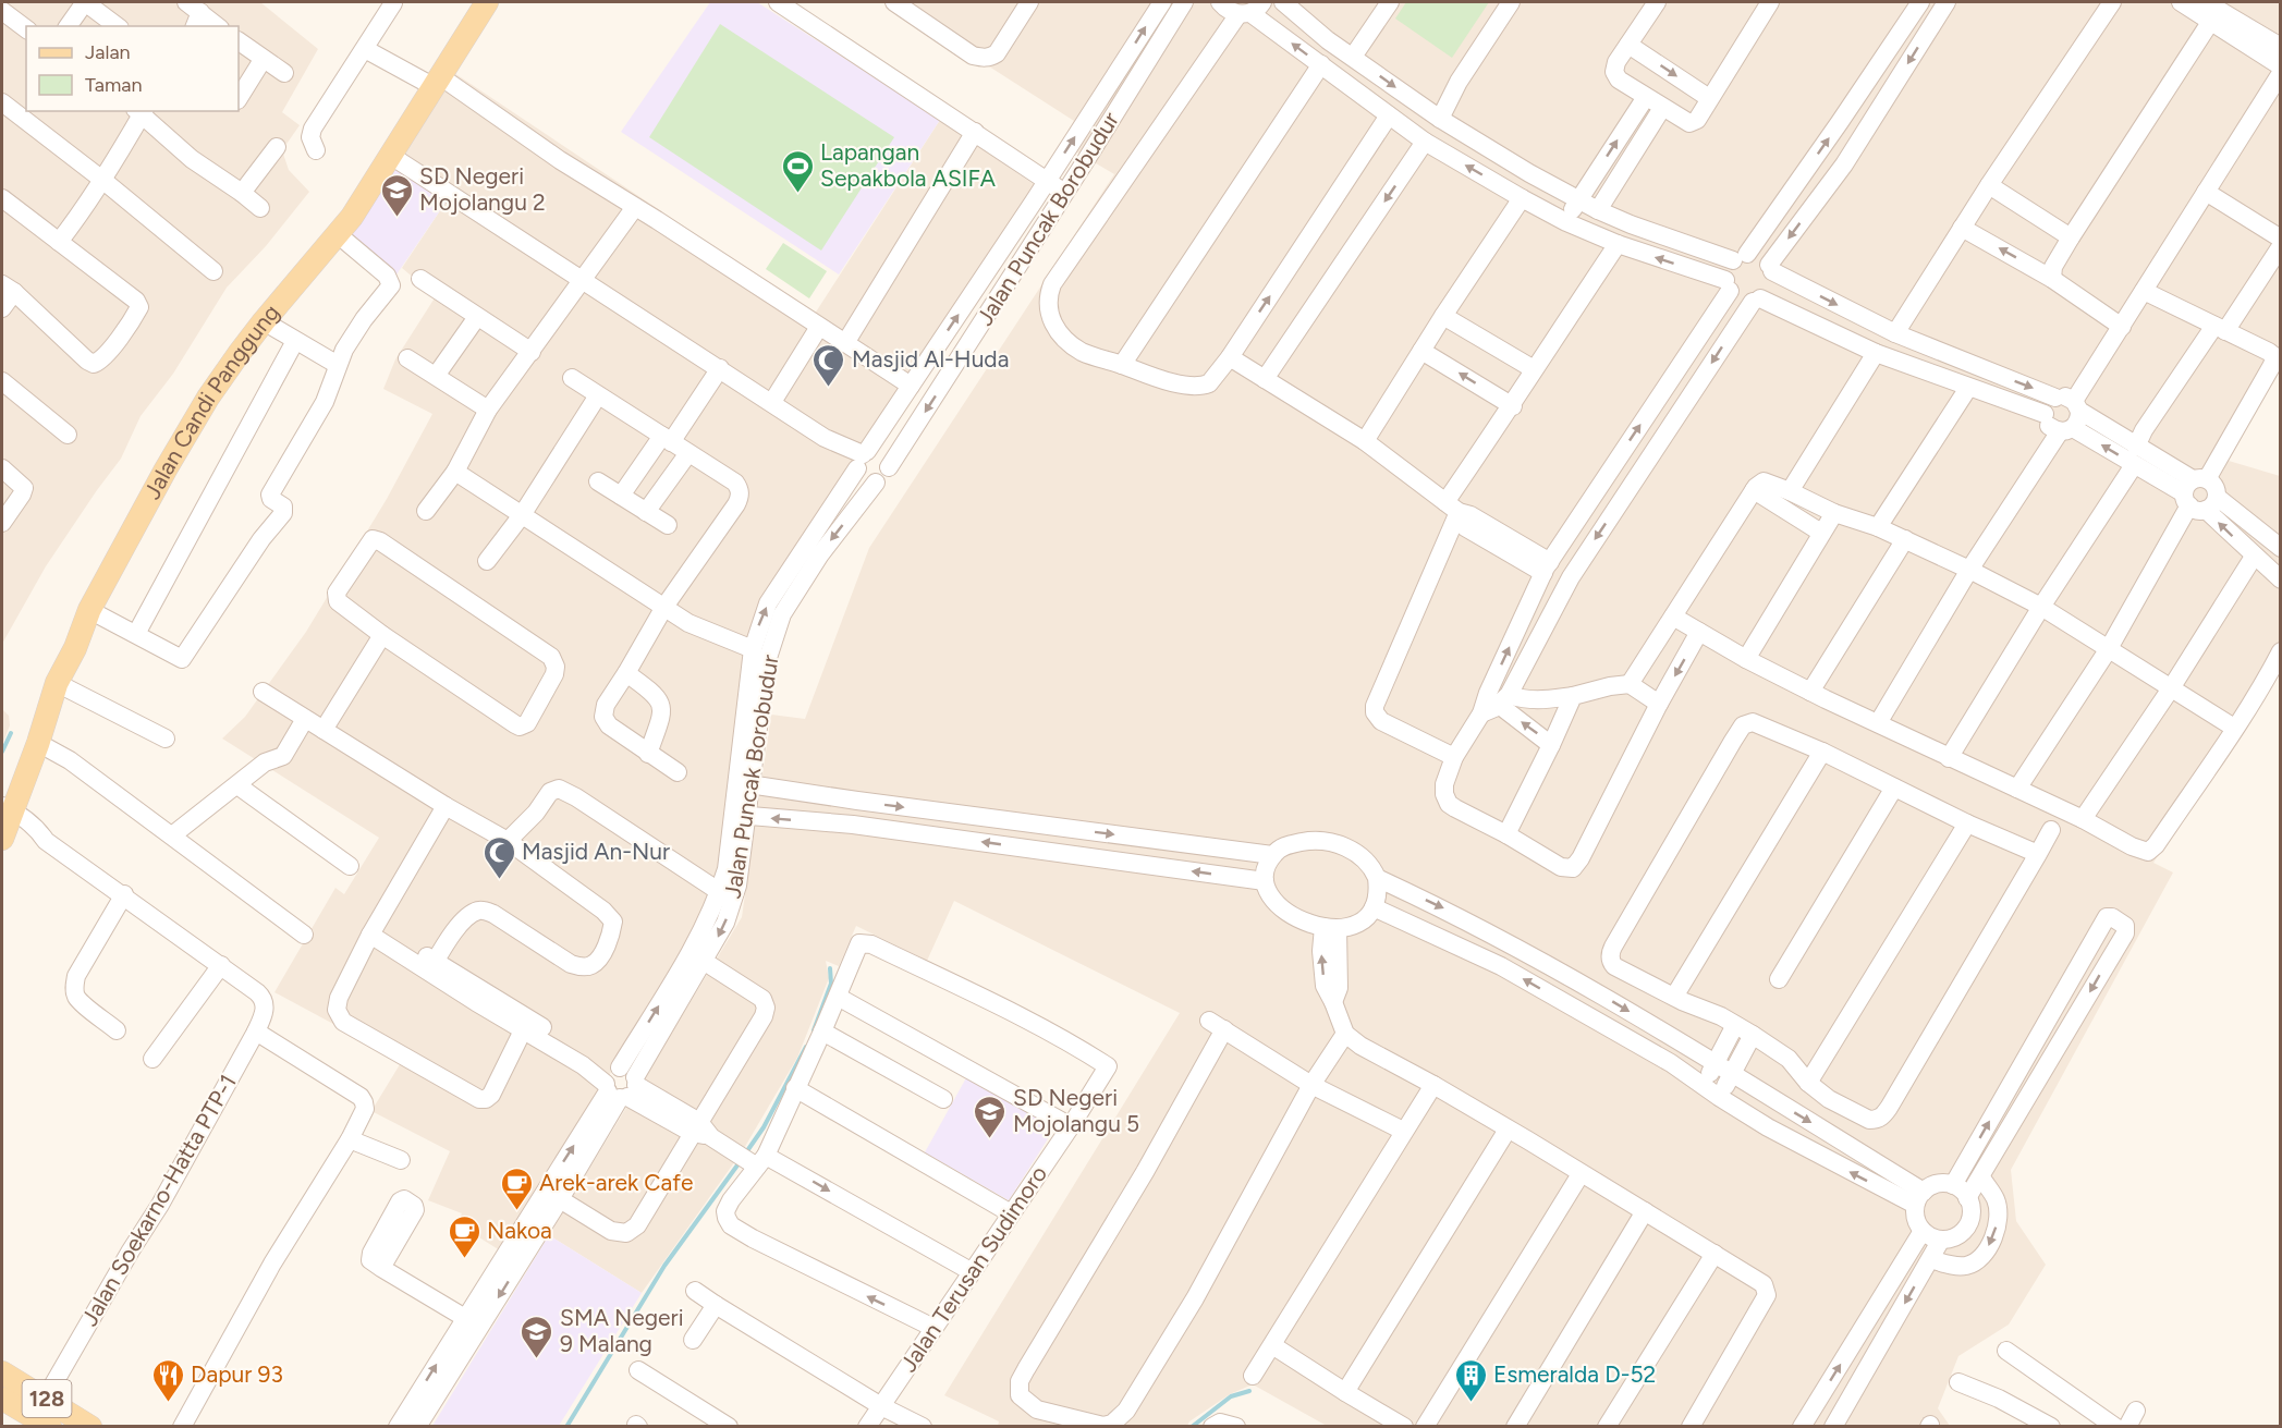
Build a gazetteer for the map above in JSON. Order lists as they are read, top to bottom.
{
  "streets": {
    "main road": ["Jalan Candi Panggung", "128"],
    "street": ["Jalan Puncak Borobudur", "Jalan Soekarno-Hatta PTP-1", "Jalan Terusan Sudimoro"]
  },
  "crossings": [
    ["Jalan Soekarno-Hatta PTP-1", "128"]
  ],
  "places": {
    "sports": ["Lapangan Sepakbola ASIFA"],
    "school or university": ["SD Negeri Mojolangu 2", "SD Negeri Mojolangu 5", "SMA Negeri 9 Malang"],
    "mosque": ["Masjid Al-Huda", "Masjid An-Nur"],
    "cafe": ["Arek-arek Cafe", "Nakoa"],
    "restaurant": ["Dapur 93"],
    "building": ["Esmeralda D-52"]
  },
  "legend": ["Jalan", "Taman"]
}
